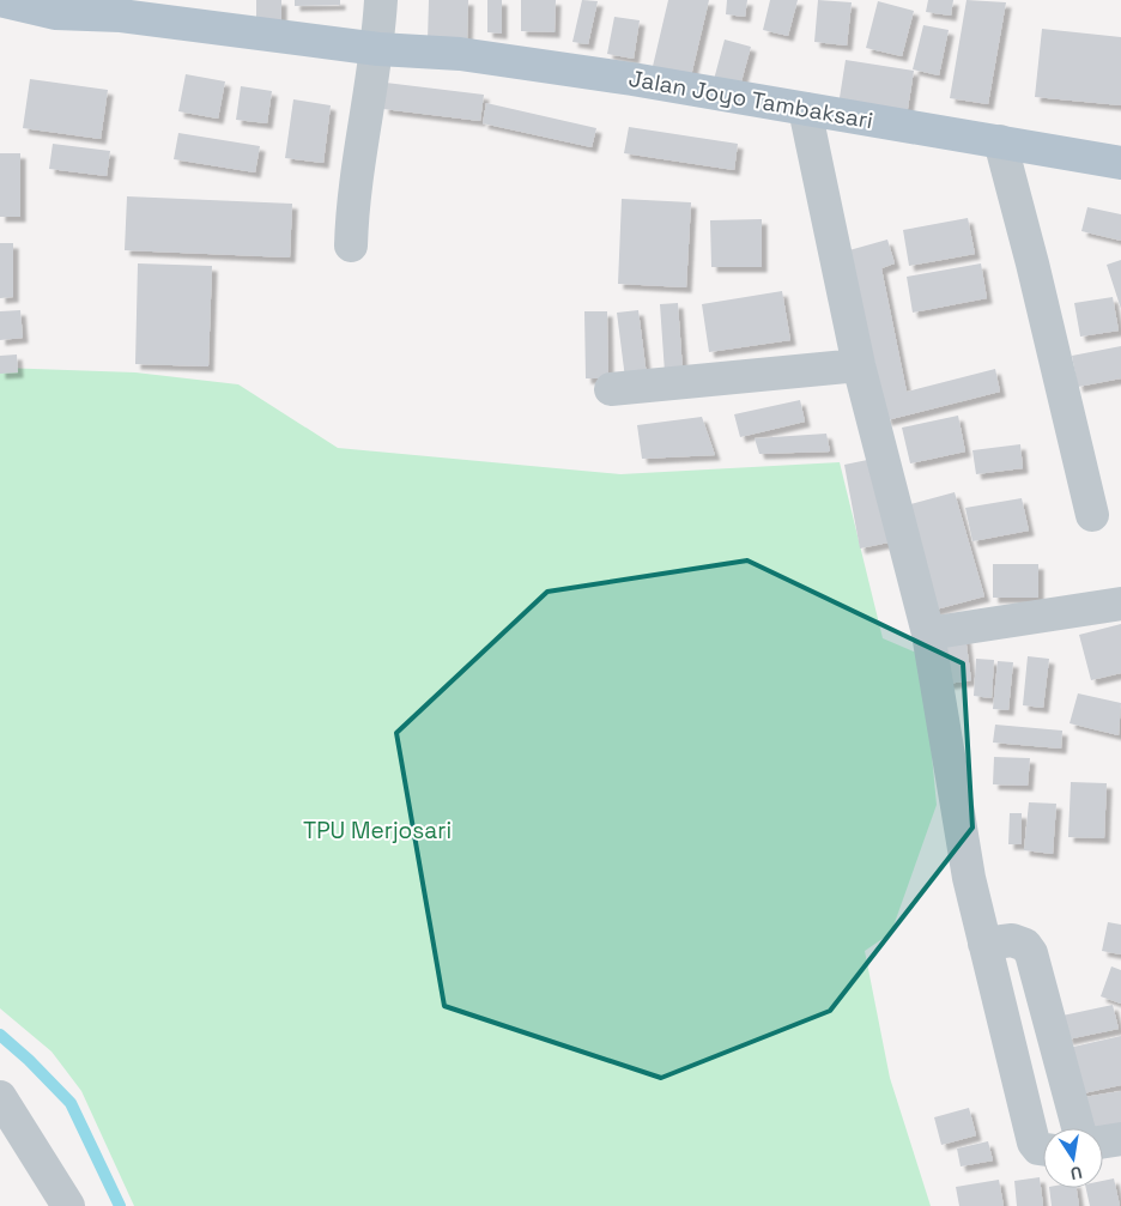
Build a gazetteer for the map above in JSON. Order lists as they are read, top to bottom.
{
  "streets": {
    "main road": ["Jalan Joyo Tambaksari"]
  },
  "parks": ["TPU Merjosari"],
  "north": "bottom"
}
